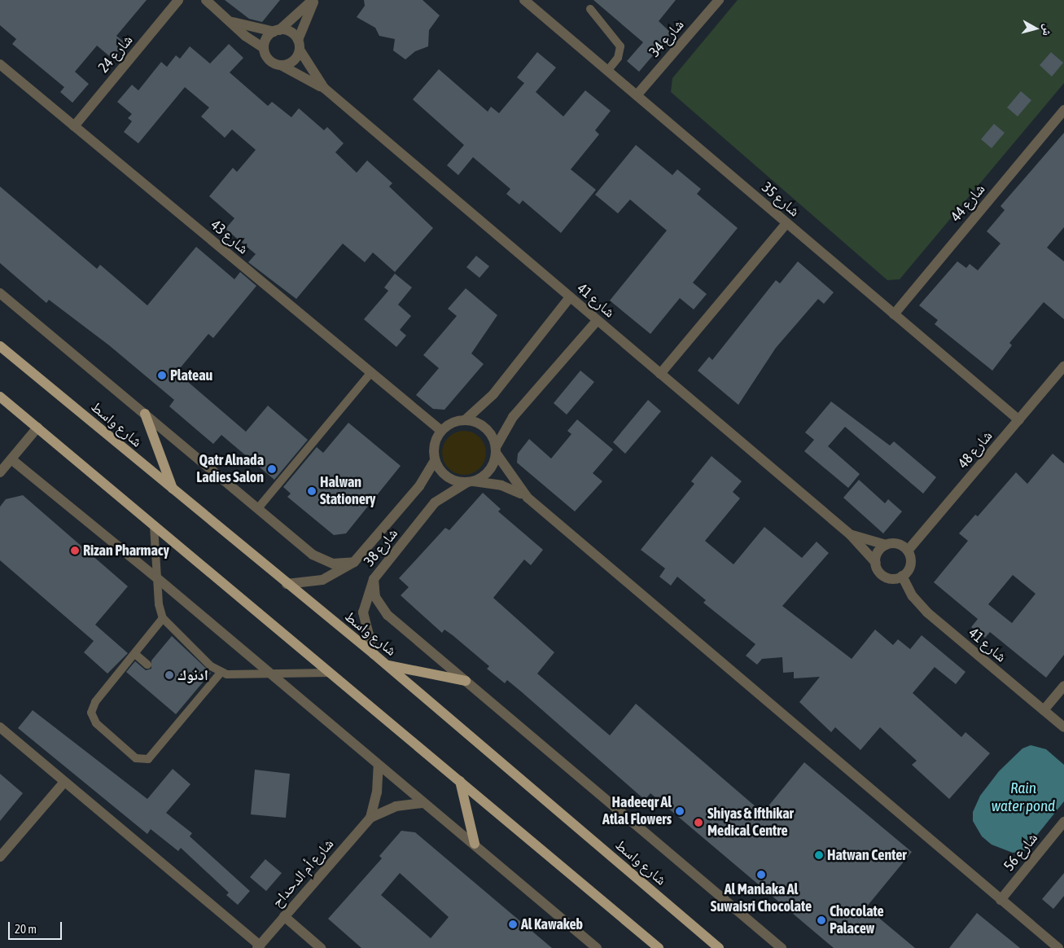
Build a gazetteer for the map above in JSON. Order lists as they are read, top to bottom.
{
  "streets": {
    "main road": ["شارع واسط"],
    "street": [
      "شارع 34",
      "شارع 24",
      "شارع 35",
      "شارع 44",
      "شارع 43",
      "شارع 41",
      "شارع 48",
      "شارع 38",
      "شارع 56",
      "شارع أم الدحداح"
    ]
  },
  "crossings": [
    ["شارع 34", "شارع 35"],
    ["شارع 24", "شارع 43"],
    ["شارع 35", "شارع 44"],
    ["شارع 35", "شارع 48"],
    ["شارع 43", "شارع 38"],
    ["شارع 41", "شارع 48"],
    ["شارع واسط", "شارع 38"]
  ],
  "water": ["Rain water pond"],
  "places": [
    "Plateau",
    "Qatr Alnada Ladies Salon",
    "Halwan Stationery",
    "Rizan Pharmacy",
    "ادنوك",
    "Hadeeqr Al Atlal Flowers",
    "Shiyas & Ifthikar Medical Centre",
    "Hatwan Center",
    "Al Manlaka Al Suwaisri Chocolate",
    "Chocolate Palacew",
    "Al Kawakeb"
  ],
  "scale_bar": "20 m",
  "north": "right"
}
